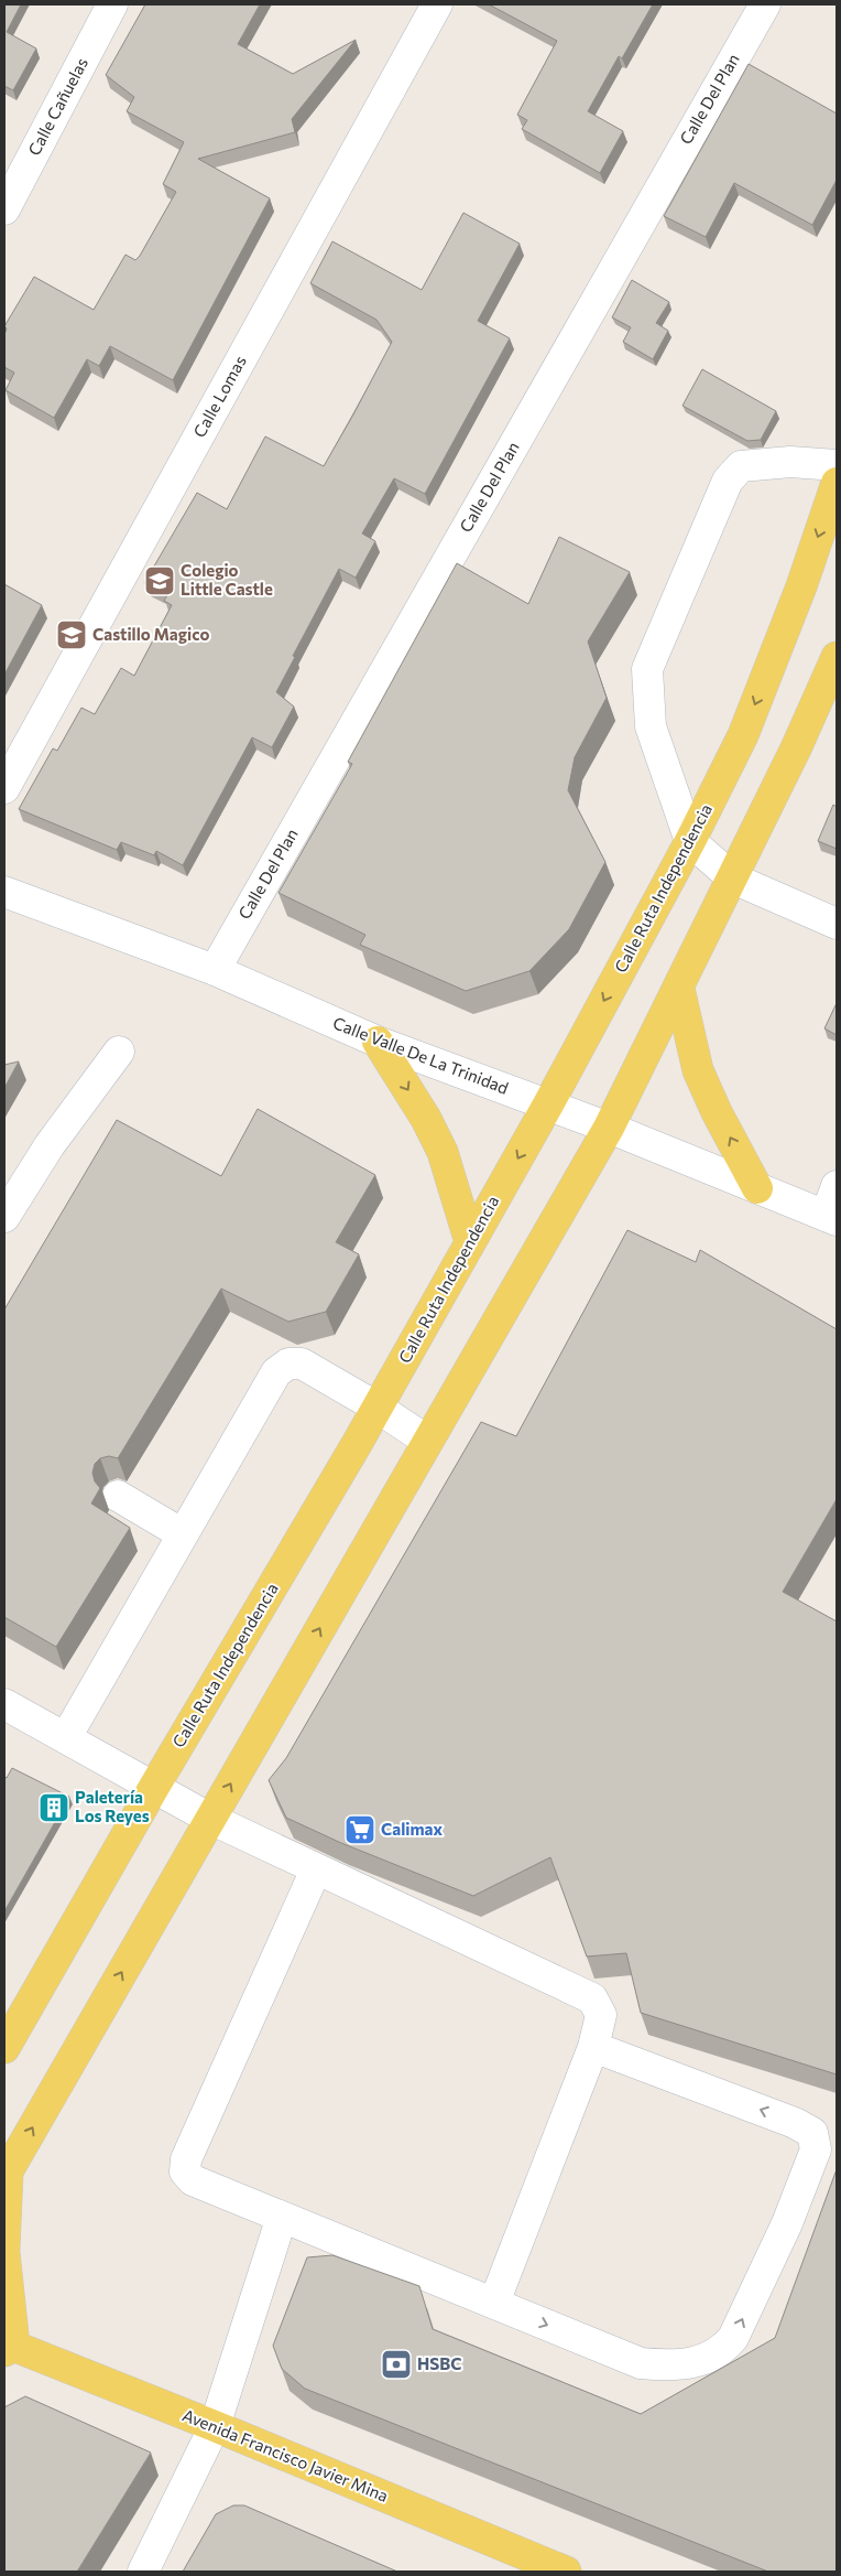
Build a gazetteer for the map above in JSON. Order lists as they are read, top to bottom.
{
  "streets": {
    "main road": ["Calle Ruta Independencia", "Avenida Francisco Javier Mina"],
    "street": [
      "Calle Del Plan",
      "Calle Cañuelas",
      "Calle Lomas",
      "Calle Valle De La Trinidad"
    ]
  },
  "crossings": [
    ["Calle Del Plan", "Calle Valle De La Trinidad"],
    ["Calle Ruta Independencia", "Calle Valle De La Trinidad"]
  ],
  "places": {
    "school or university": ["Colegio Little Castle", "Castillo Magico"],
    "building": ["Paletería Los Reyes"],
    "supermarket": ["Calimax"],
    "bank": ["HSBC"]
  }
}
